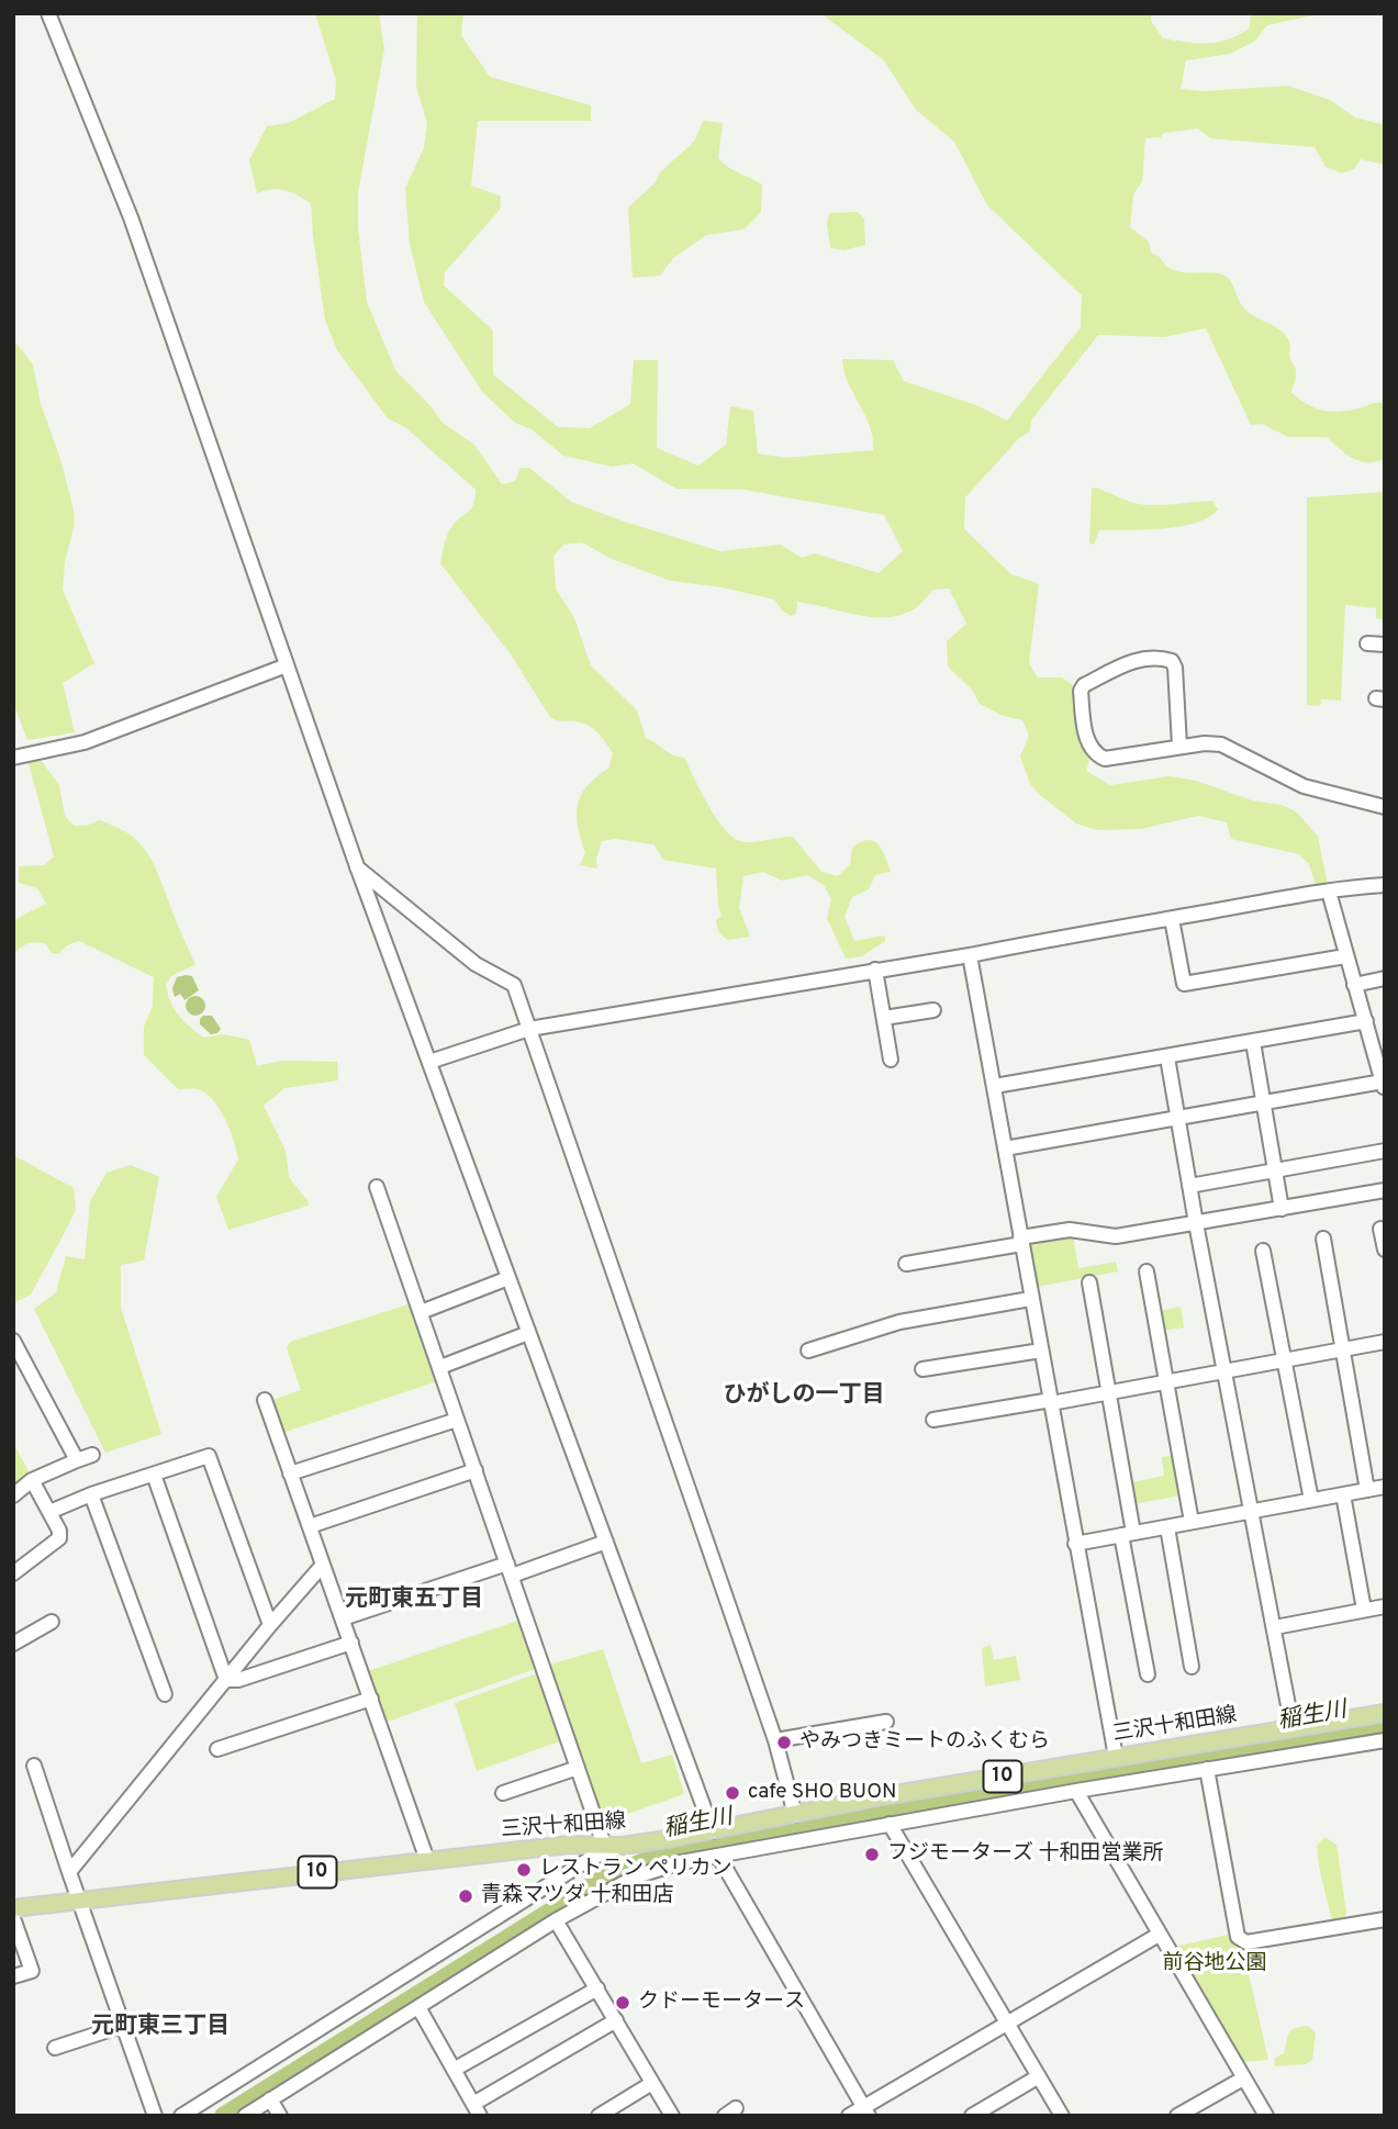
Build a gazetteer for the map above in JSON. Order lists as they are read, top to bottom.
{
  "streets": {
    "main road": ["三沢十和田線", "10"]
  },
  "crossings": [
    ["三沢十和田線", "10"]
  ],
  "districts": ["ひがしの一丁目", "元町東五丁目", "元町東三丁目"],
  "water": ["稲生川"],
  "parks": ["前谷地公園"],
  "places": [
    "やみつきミートのふくむら",
    "cafe SHO BUON",
    "フジモーターズ 十和田営業所",
    "レストラン ペリカン",
    "青森マツダ 十和田店",
    "クドーモータース"
  ]
}
